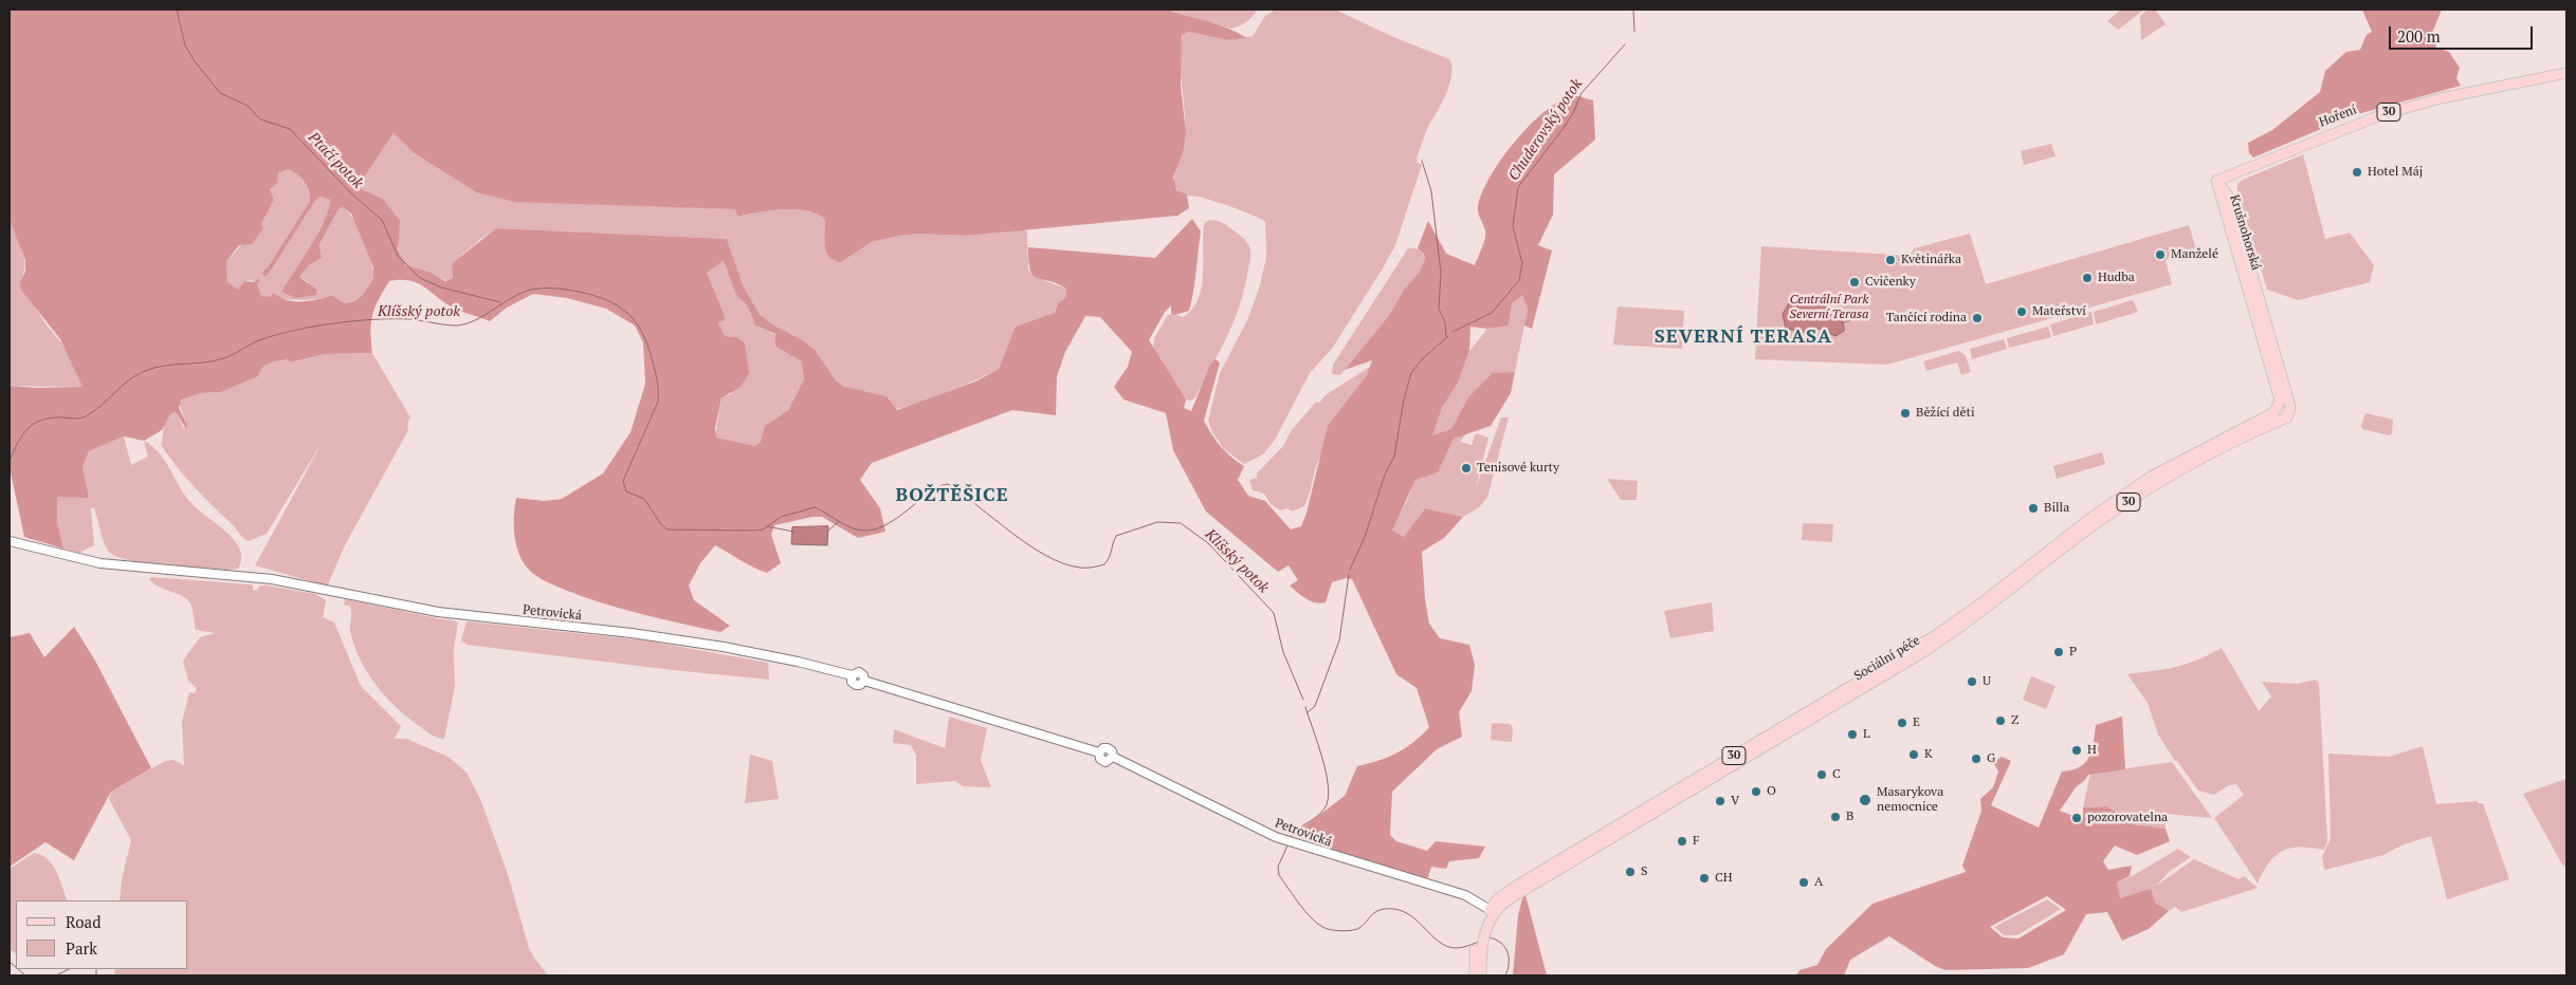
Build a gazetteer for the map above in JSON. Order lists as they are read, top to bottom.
{
  "streets": {
    "main road": [
      "30",
      "Hoření",
      "Krušnohorská",
      "Petrovická",
      "Sociální péče"
    ]
  },
  "crossings": [
    ["30", "Petrovická"],
    ["30", "Sociální péče"],
    ["Hoření", "Krušnohorská"],
    ["Krušnohorská", "Sociální péče"],
    ["Petrovická", "Sociální péče"]
  ],
  "districts": ["SEVERNÍ TERASA", "BOŽTĚŠICE"],
  "water": ["Chuderovský potok", "Ptačí potok", "Klíšský potok"],
  "parks": ["Centrální Park Severní Terasa"],
  "places": [
    "Hotel Máj",
    "Manželé",
    "Květinářka",
    "Hudba",
    "Cvičenky",
    "Mateřství",
    "Tančící rodina",
    "Běžící děti",
    "Tenisové kurty",
    "Billa",
    "P",
    "U",
    "Z",
    "E",
    "L",
    "H",
    "K",
    "G",
    "C",
    "O",
    "Masarykova nemocnice",
    "V",
    "B",
    "pozorovatelna",
    "F",
    "S",
    "CH",
    "A"
  ],
  "legend": ["Road", "Park"],
  "scale_bar": "200 m"
}
